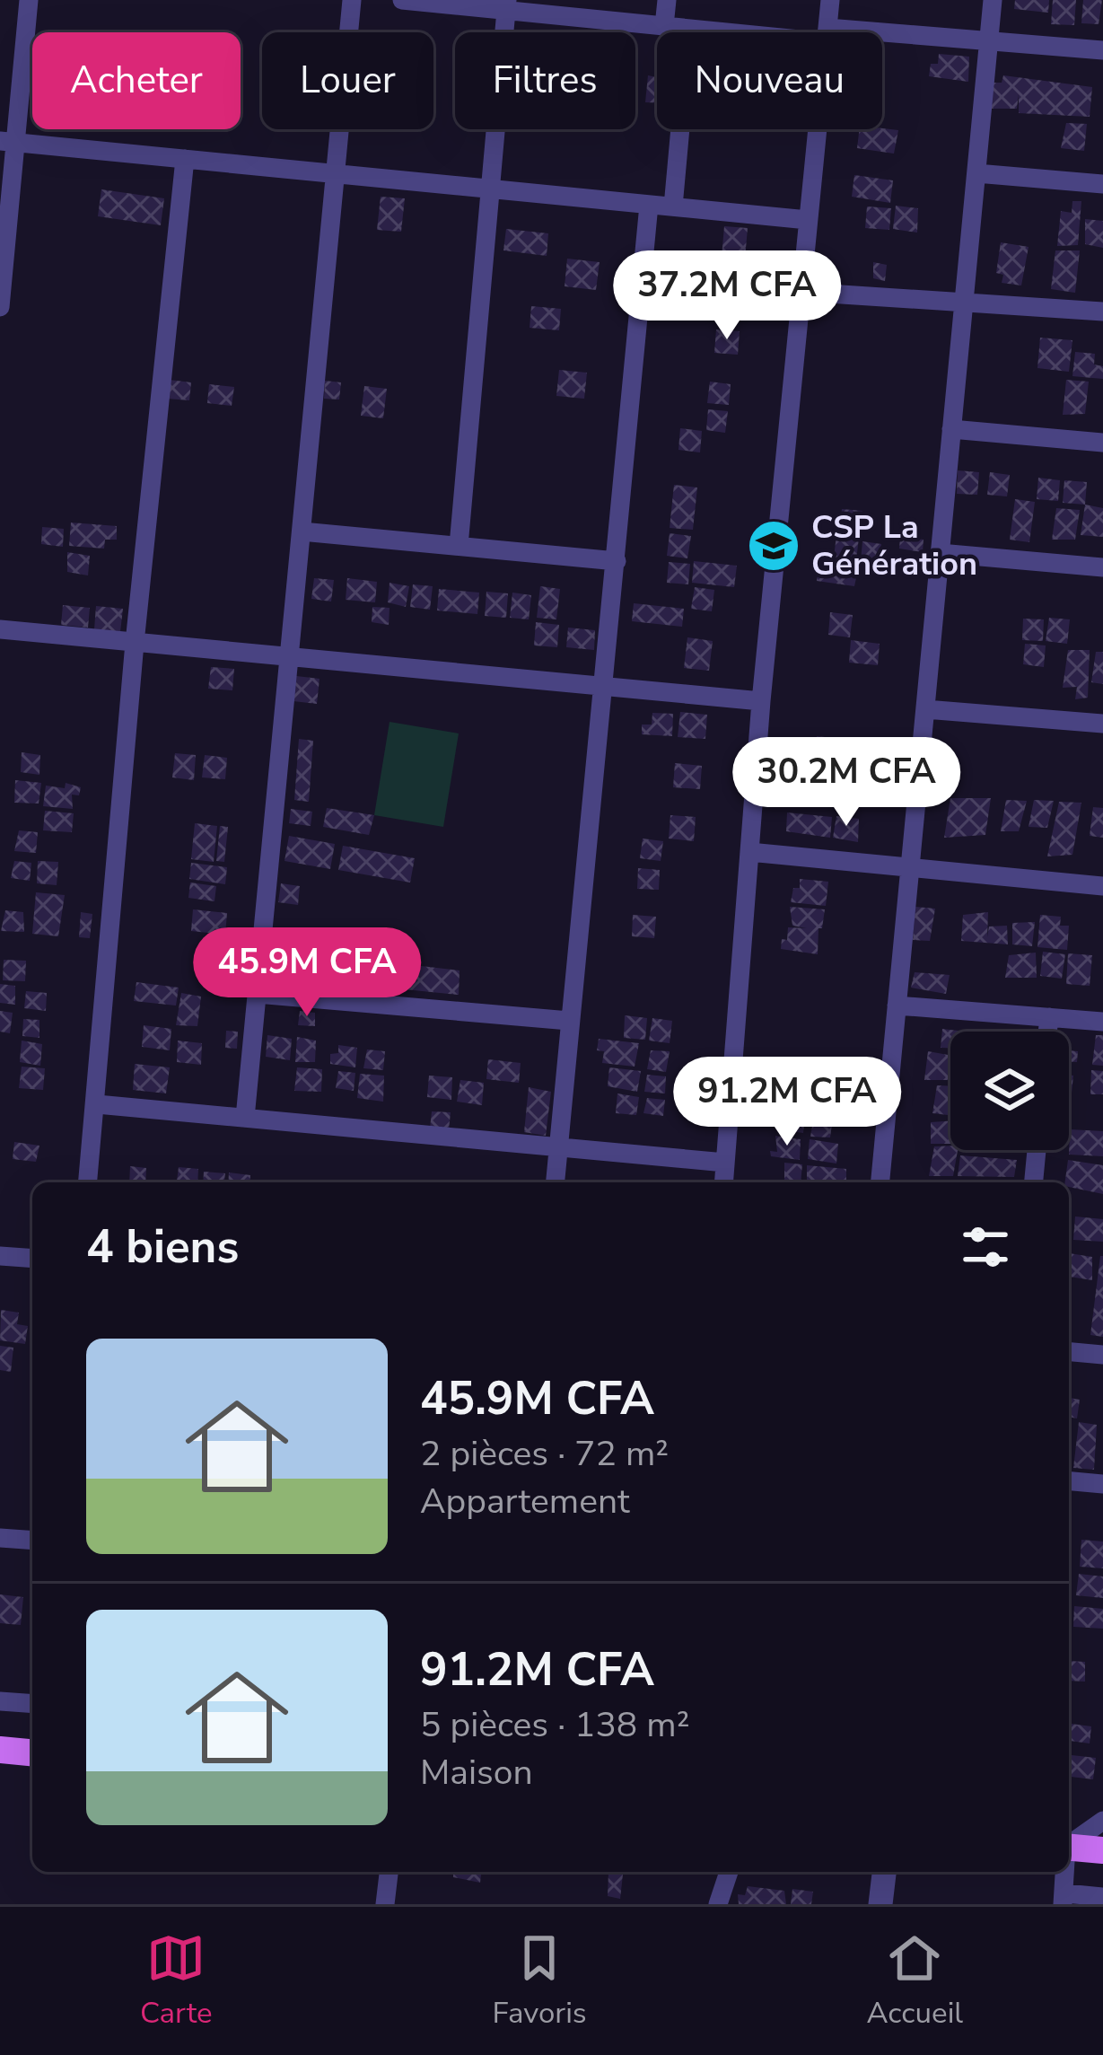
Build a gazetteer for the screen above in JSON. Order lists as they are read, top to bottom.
{
  "places": {
    "school or university": ["CSP La Génération"]
  },
  "page": {
    "chip": [
      "Acheter",
      "Louer",
      "Filtres",
      "Nouveau"
    ],
    "price": [
      "37.2M CFA",
      "30.2M CFA",
      "45.9M CFA",
      "91.2M CFA"
    ],
    "heading": "4 biens",
    "list": [
      {
        "name": "45.9M CFA",
        "note": "2 pièces · 72 m² · Appartement"
      },
      {
        "name": "91.2M CFA",
        "note": "5 pièces · 138 m² · Maison"
      }
    ],
    "tabs": ["Carte", "Favoris", "Accueil"]
  }
}
